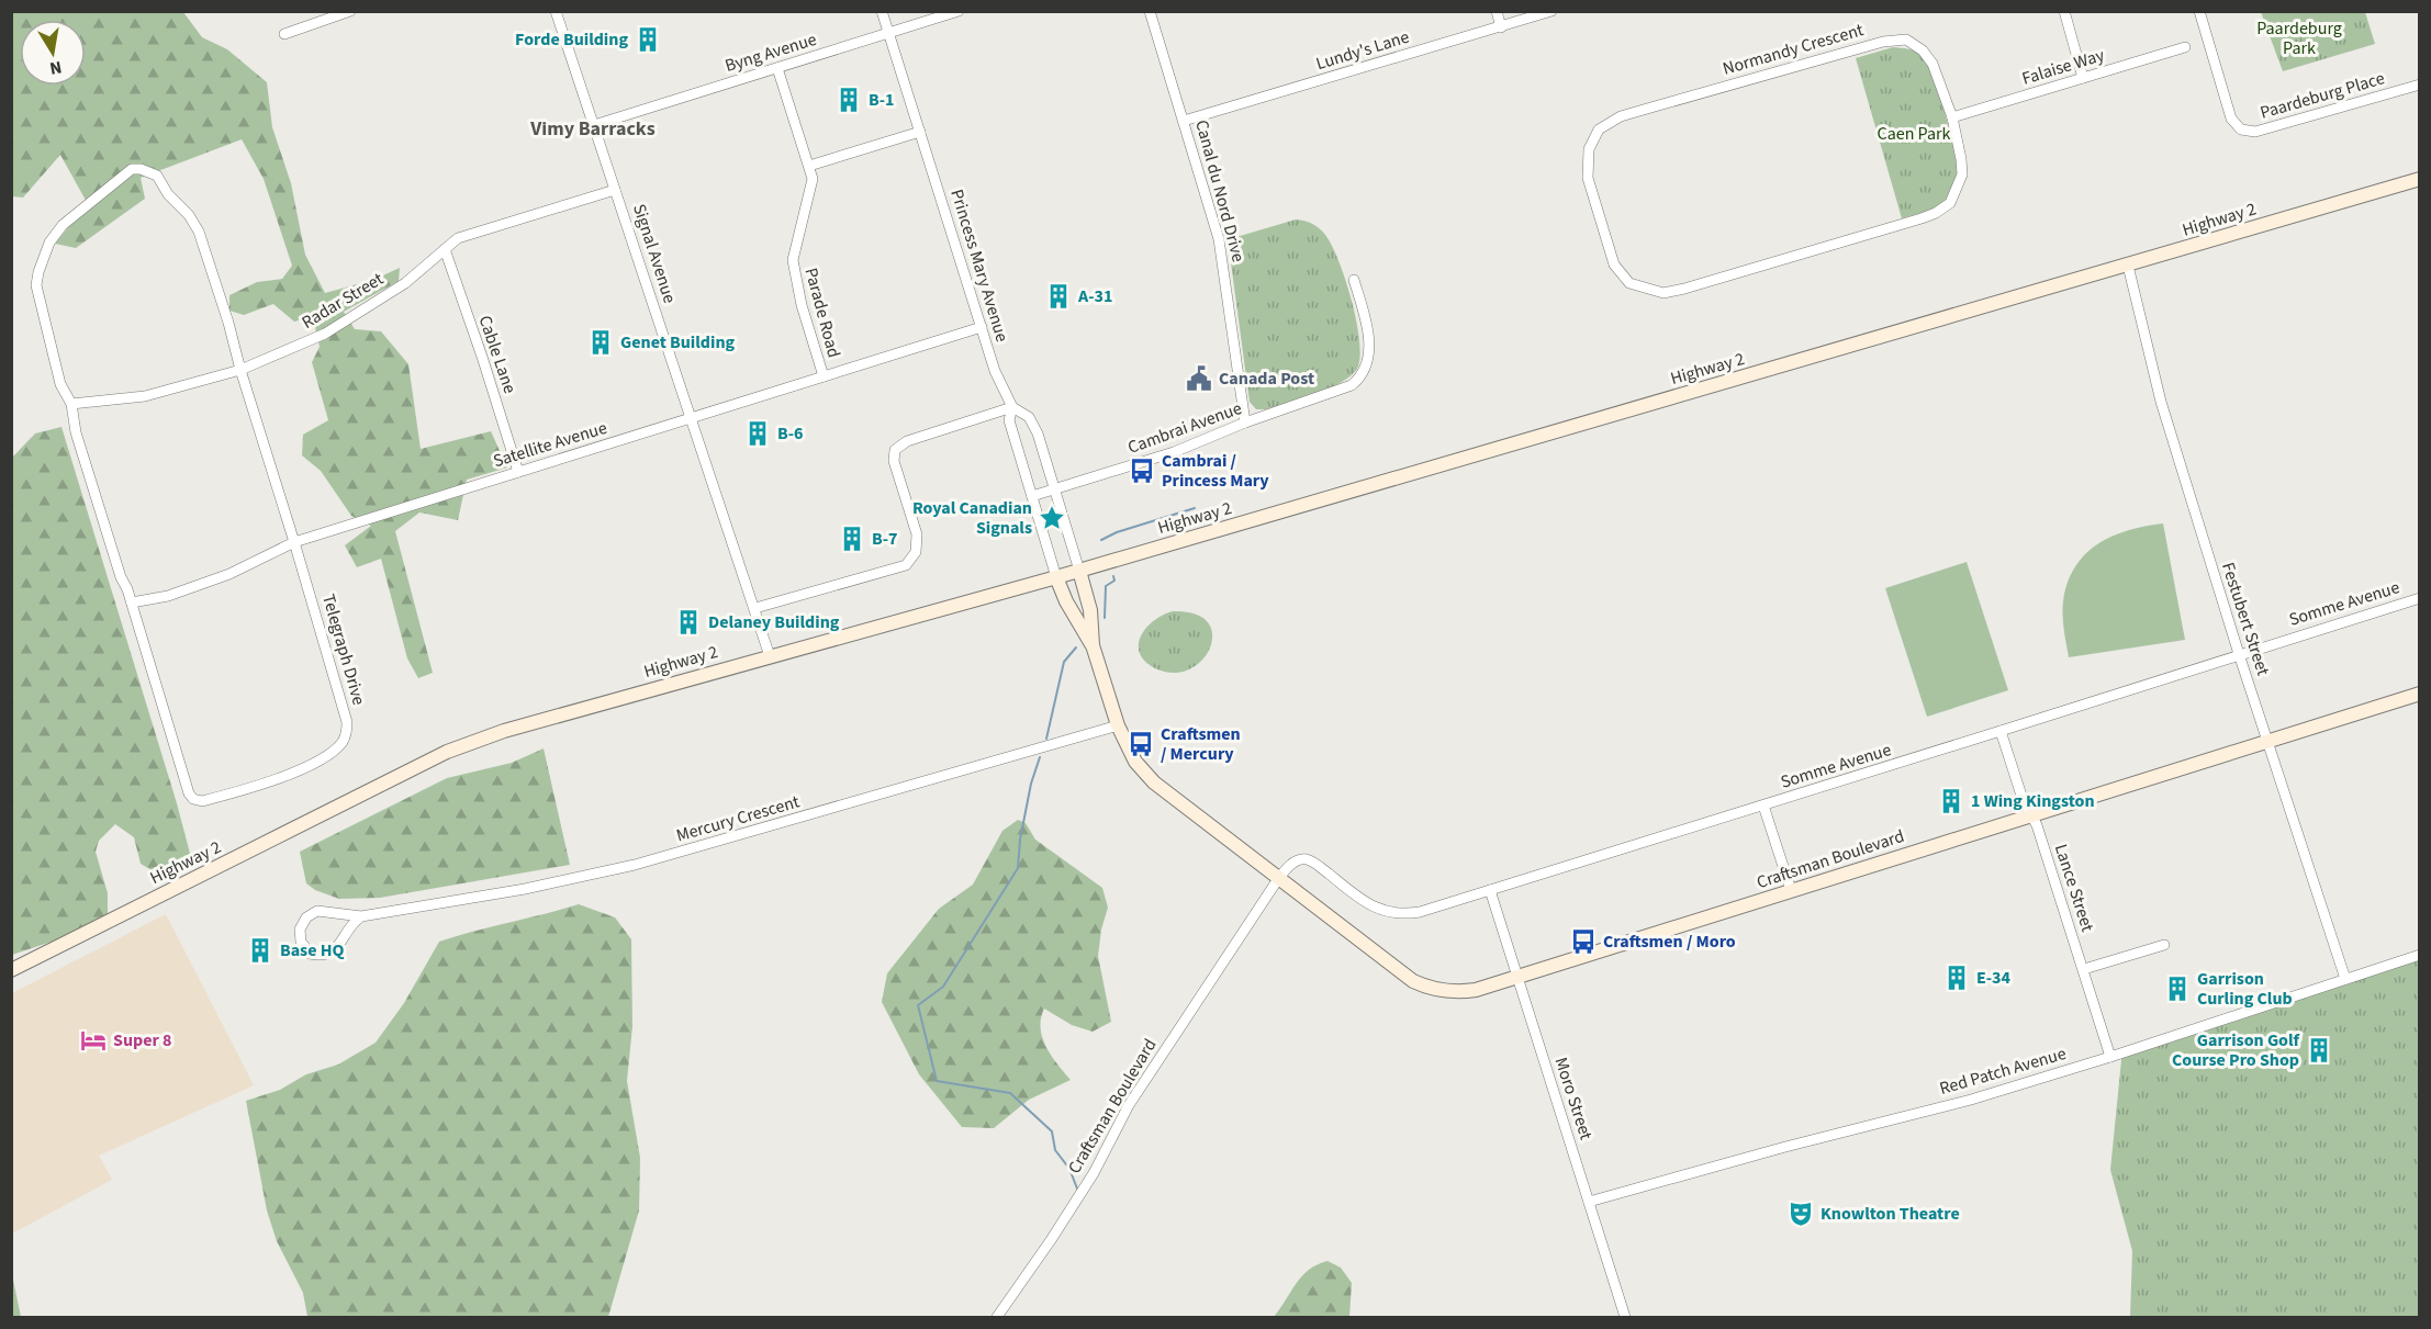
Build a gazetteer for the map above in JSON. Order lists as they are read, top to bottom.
{
  "streets": {
    "main road": ["Highway 2", "Craftsman Boulevard"],
    "street": [
      "Normandy Crescent",
      "Lundy's Lane",
      "Byng Avenue",
      "Falaise Way",
      "Paardeburg Place",
      "Canal du Nord Drive",
      "Signal Avenue",
      "Princess Mary Avenue",
      "Radar Street",
      "Parade Road",
      "Cable Lane",
      "Cambrai Avenue",
      "Satellite Avenue",
      "Somme Avenue",
      "Festubert Street",
      "Telegraph Drive",
      "Mercury Crescent",
      "Lance Street",
      "Red Patch Avenue",
      "Moro Street"
    ]
  },
  "crossings": [
    ["Normandy Crescent", "Falaise Way"],
    ["Lundy's Lane", "Canal du Nord Drive"],
    ["Byng Avenue", "Signal Avenue"],
    ["Byng Avenue", "Princess Mary Avenue"],
    ["Byng Avenue", "Parade Road"],
    ["Canal du Nord Drive", "Cambrai Avenue"],
    ["Highway 2", "Signal Avenue"],
    ["Highway 2", "Princess Mary Avenue"],
    ["Highway 2", "Festubert Street"],
    ["Highway 2", "Craftsman Boulevard"],
    ["Signal Avenue", "Radar Street"],
    ["Signal Avenue", "Satellite Avenue"],
    ["Princess Mary Avenue", "Cambrai Avenue"],
    ["Princess Mary Avenue", "Satellite Avenue"],
    ["Princess Mary Avenue", "Craftsman Boulevard"],
    ["Radar Street", "Cable Lane"],
    ["Radar Street", "Telegraph Drive"],
    ["Parade Road", "Satellite Avenue"],
    ["Cable Lane", "Satellite Avenue"],
    ["Satellite Avenue", "Telegraph Drive"],
    ["Somme Avenue", "Festubert Street"],
    ["Somme Avenue", "Craftsman Boulevard"],
    ["Somme Avenue", "Lance Street"],
    ["Somme Avenue", "Moro Street"],
    ["Festubert Street", "Craftsman Boulevard"],
    ["Festubert Street", "Red Patch Avenue"],
    ["Mercury Crescent", "Craftsman Boulevard"],
    ["Craftsman Boulevard", "Lance Street"],
    ["Craftsman Boulevard", "Moro Street"],
    ["Lance Street", "Red Patch Avenue"],
    ["Red Patch Avenue", "Moro Street"]
  ],
  "districts": ["Vimy Barracks"],
  "parks": ["Paardeburg Park", "Caen Park"],
  "places": {
    "building": [
      "Forde Building",
      "B-1",
      "A-31",
      "Genet Building",
      "B-6",
      "B-7",
      "Delaney Building",
      "1 Wing Kingston",
      "Base HQ",
      "E-34",
      "Garrison Curling Club",
      "Garrison Golf Course Pro Shop"
    ],
    "public building": ["Canada Post"],
    "bus stop": ["Cambrai / Princess Mary", "Craftsmen / Mercury", "Craftsmen / Moro"],
    "place": ["Royal Canadian Signals"],
    "hotel": ["Super 8"],
    "theatre": ["Knowlton Theatre"]
  },
  "north": "bottom"
}
